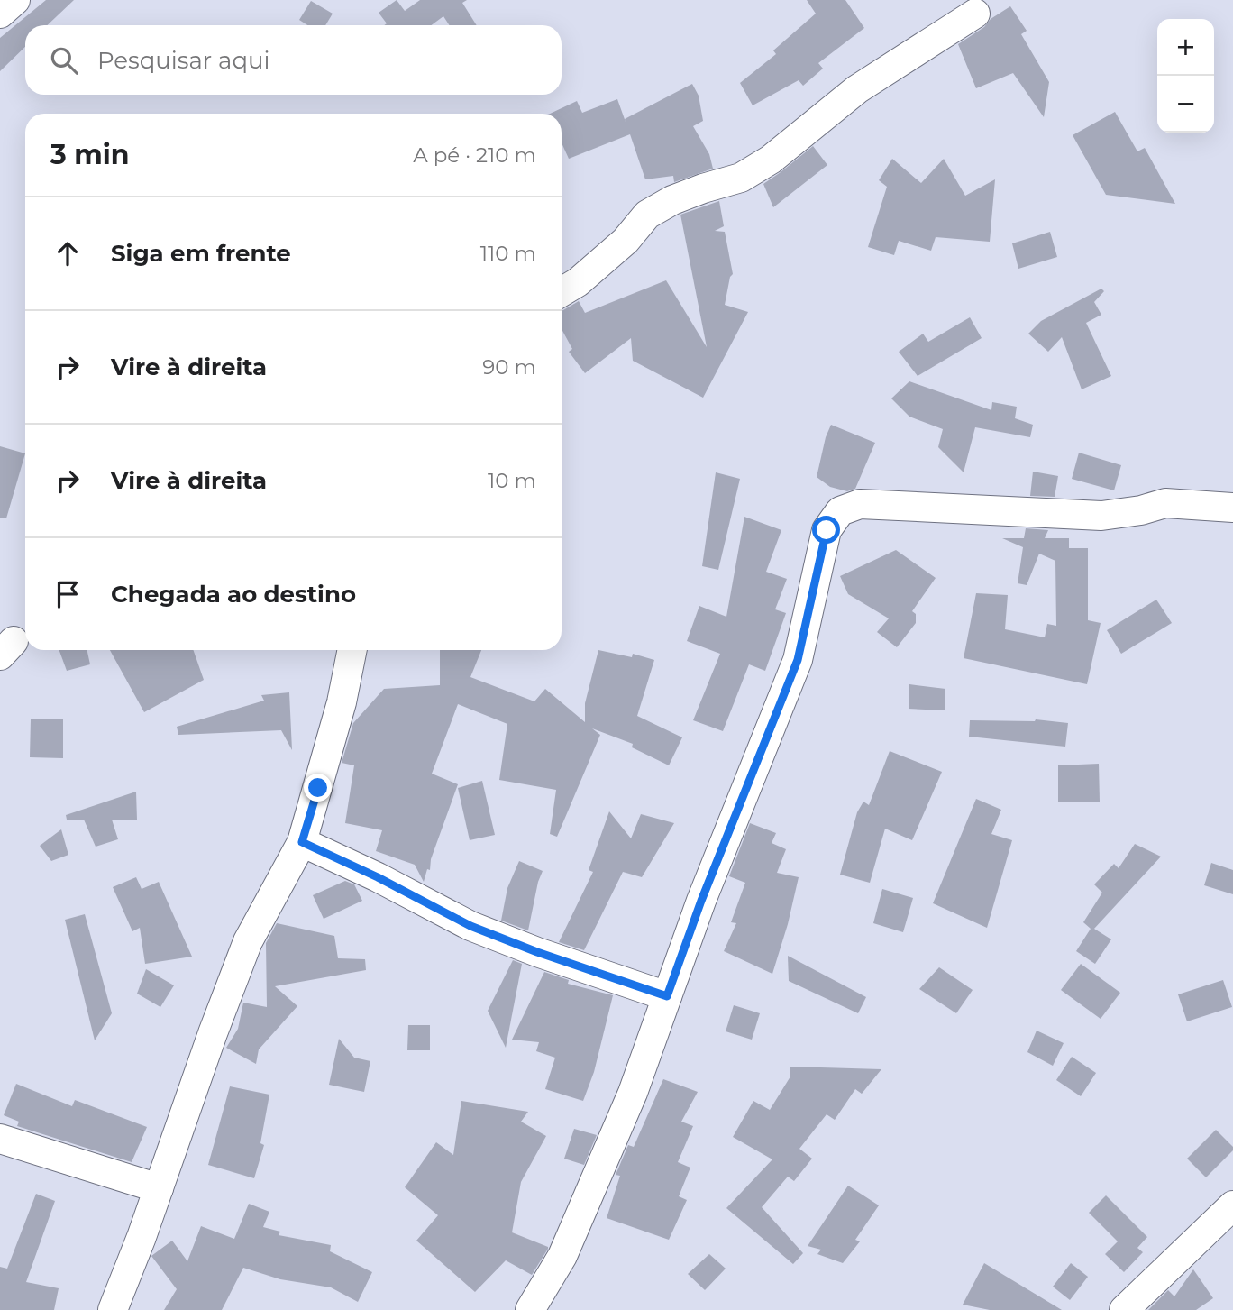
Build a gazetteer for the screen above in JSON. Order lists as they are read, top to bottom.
{
  "page": {
    "map_buttons": ["+", "−"],
    "search": "Pesquisar aqui",
    "heading": ["3 min", "A pé · 210 m"],
    "list": [
      ["Siga em frente", "110 m"],
      ["Vire à direita", "90 m"],
      ["Vire à direita", "10 m"],
      "Chegada ao destino"
    ]
  }
}
